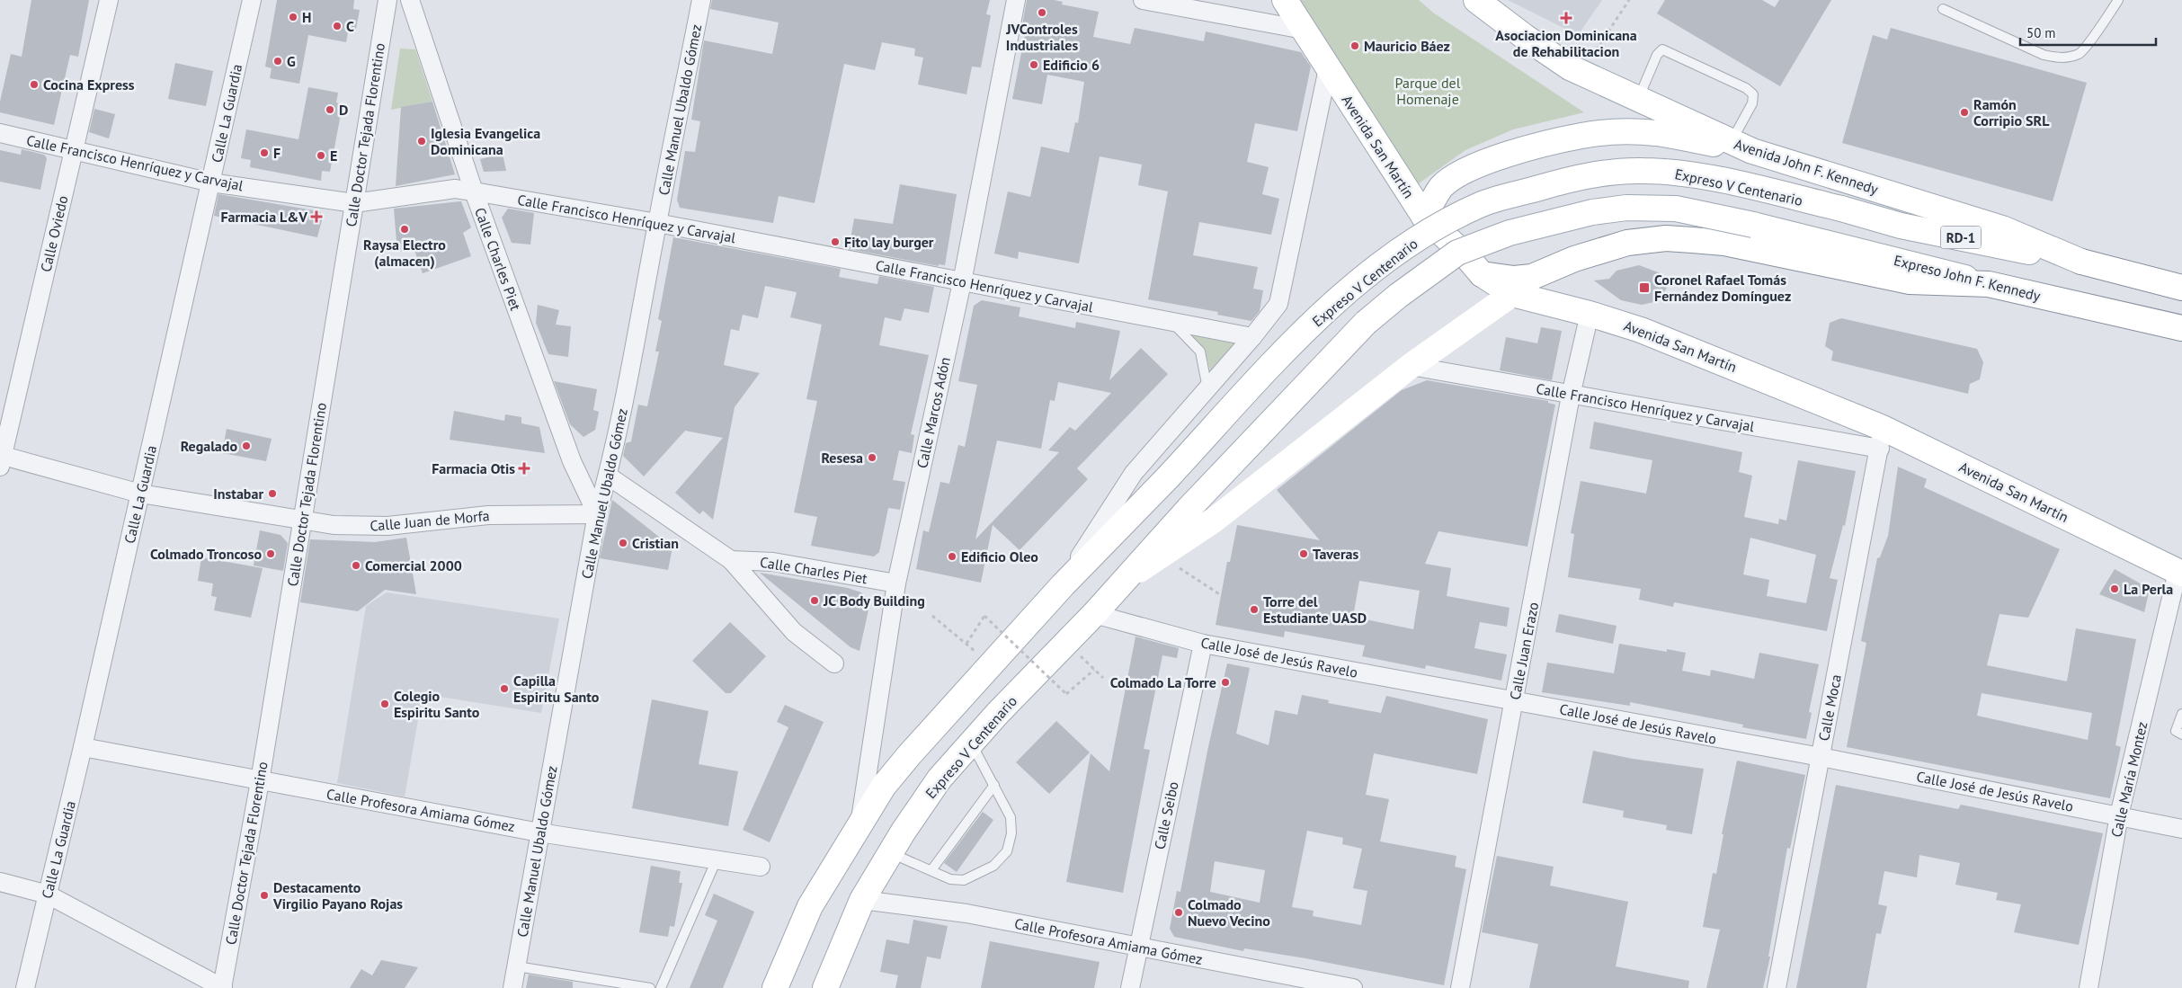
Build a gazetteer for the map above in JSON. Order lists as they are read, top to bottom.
{
  "streets": {
    "main road": [
      "Avenida San Martín",
      "Avenida John F. Kennedy",
      "Expreso V Centenario",
      "RD-1",
      "Expreso John F. Kennedy"
    ],
    "street": [
      "Calle Manuel Ubaldo Gómez",
      "Calle La Guardia",
      "Calle Doctor Tejada Florentino",
      "Calle Francisco Henríquez y Carvajal",
      "Calle Oviedo",
      "Calle Charles Piet",
      "Calle Marcos Adón",
      "Calle Juan de Morfa",
      "Calle Juan Erazo",
      "Calle José de Jesús Ravelo",
      "Calle Moca",
      "Calle María Montez",
      "Calle Profesora Amiama Gómez",
      "Calle Seibo"
    ]
  },
  "crossings": [
    ["Calle Manuel Ubaldo Gómez", "Calle Francisco Henríquez y Carvajal"],
    ["Calle Manuel Ubaldo Gómez", "Calle Charles Piet"],
    ["Calle Manuel Ubaldo Gómez", "Calle Juan de Morfa"],
    ["Calle Manuel Ubaldo Gómez", "Calle Profesora Amiama Gómez"],
    ["Calle La Guardia", "Calle Francisco Henríquez y Carvajal"],
    ["Calle La Guardia", "Calle Juan de Morfa"],
    ["Calle La Guardia", "Calle Profesora Amiama Gómez"],
    ["Calle Doctor Tejada Florentino", "Calle Francisco Henríquez y Carvajal"],
    ["Calle Doctor Tejada Florentino", "Calle Juan de Morfa"],
    ["Calle Doctor Tejada Florentino", "Calle Profesora Amiama Gómez"],
    ["Avenida San Martín", "Calle Francisco Henríquez y Carvajal"],
    ["Avenida San Martín", "Expreso V Centenario"],
    ["Avenida San Martín", "Calle Juan Erazo"],
    ["Avenida San Martín", "Calle Moca"],
    ["Avenida San Martín", "Calle María Montez"],
    ["Calle Francisco Henríquez y Carvajal", "Expreso V Centenario"],
    ["Calle Francisco Henríquez y Carvajal", "Calle Oviedo"],
    ["Calle Francisco Henríquez y Carvajal", "Calle Charles Piet"],
    ["Calle Francisco Henríquez y Carvajal", "Calle Marcos Adón"],
    ["Calle Francisco Henríquez y Carvajal", "Calle Juan Erazo"],
    ["Calle Francisco Henríquez y Carvajal", "Calle Moca"],
    ["Avenida John F. Kennedy", "Expreso V Centenario"],
    ["Avenida John F. Kennedy", "RD-1"],
    ["Expreso V Centenario", "RD-1"],
    ["Expreso V Centenario", "Expreso John F. Kennedy"],
    ["Expreso V Centenario", "Calle Marcos Adón"],
    ["Expreso V Centenario", "Calle José de Jesús Ravelo"],
    ["Expreso V Centenario", "Calle Profesora Amiama Gómez"],
    ["Calle Oviedo", "Calle Juan de Morfa"],
    ["Calle Charles Piet", "Calle Marcos Adón"],
    ["Calle Charles Piet", "Calle Juan de Morfa"],
    ["Calle Juan Erazo", "Calle José de Jesús Ravelo"],
    ["Calle José de Jesús Ravelo", "Calle Moca"],
    ["Calle José de Jesús Ravelo", "Calle María Montez"],
    ["Calle José de Jesús Ravelo", "Calle Seibo"],
    ["Calle Profesora Amiama Gómez", "Calle Seibo"]
  ],
  "parks": ["Parque del Homenaje"],
  "places": {
    "other": [
      "JVControles Industriales",
      "H",
      "C",
      "Mauricio Báez",
      "G",
      "Edificio 6",
      "Cocina Express",
      "D",
      "Ramón Corripio SRL",
      "Iglesia Evangelica Dominicana",
      "F",
      "E",
      "Raysa Electro (almacen)",
      "Fito lay burger",
      "Regalado",
      "Resesa",
      "Instabar",
      "Cristian",
      "Colmado Troncoso",
      "Taveras",
      "Edificio Oleo",
      "Comercial 2000",
      "La Perla",
      "JC Body Building",
      "Torre del Estudiante UASD",
      "Colmado La Torre",
      "Capilla Espiritu Santo",
      "Colegio Espiritu Santo",
      "Destacamento Virgilio Payano Rojas",
      "Colmado Nuevo Vecino"
    ],
    "health": ["Asociacion Dominicana de Rehabilitacion", "Farmacia L&V", "Farmacia Otis"],
    "transit": ["Coronel Rafael Tomás Fernández Domínguez"]
  },
  "scale_bar": "50 m"
}
